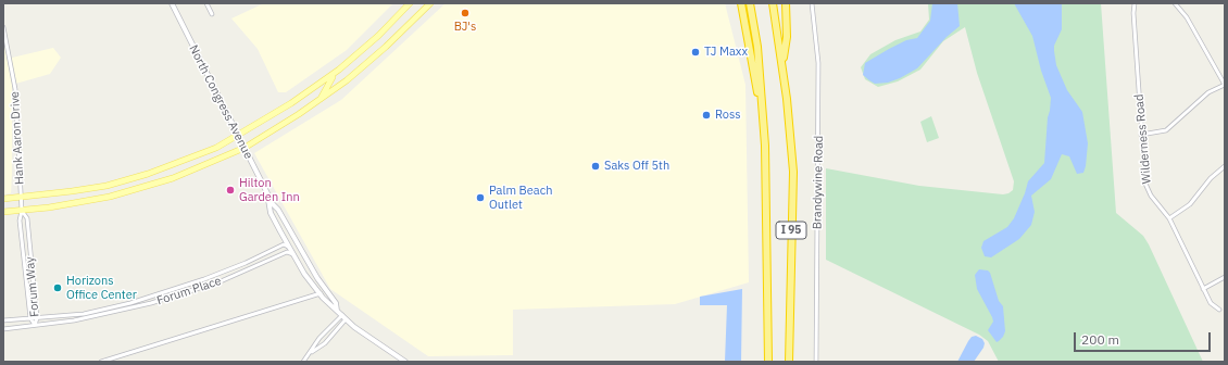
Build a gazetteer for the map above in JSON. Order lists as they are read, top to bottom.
{
  "streets": {
    "highway": ["I 95"],
    "street": [
      "North Congress Avenue",
      "Hank Aaron Drive",
      "Wilderness Road",
      "Brandywine Road",
      "Forum Way",
      "Forum Place"
    ]
  },
  "crossings": [
    ["North Congress Avenue", "Forum Place"],
    ["Hank Aaron Drive", "Forum Way"],
    ["Forum Way", "Forum Place"]
  ],
  "places": [
    "BJ's",
    "TJ Maxx",
    "Ross",
    "Saks Off 5th",
    "Hilton Garden Inn",
    "Palm Beach Outlet",
    "Horizons Office Center"
  ],
  "scale_bar": "200 m"
}
